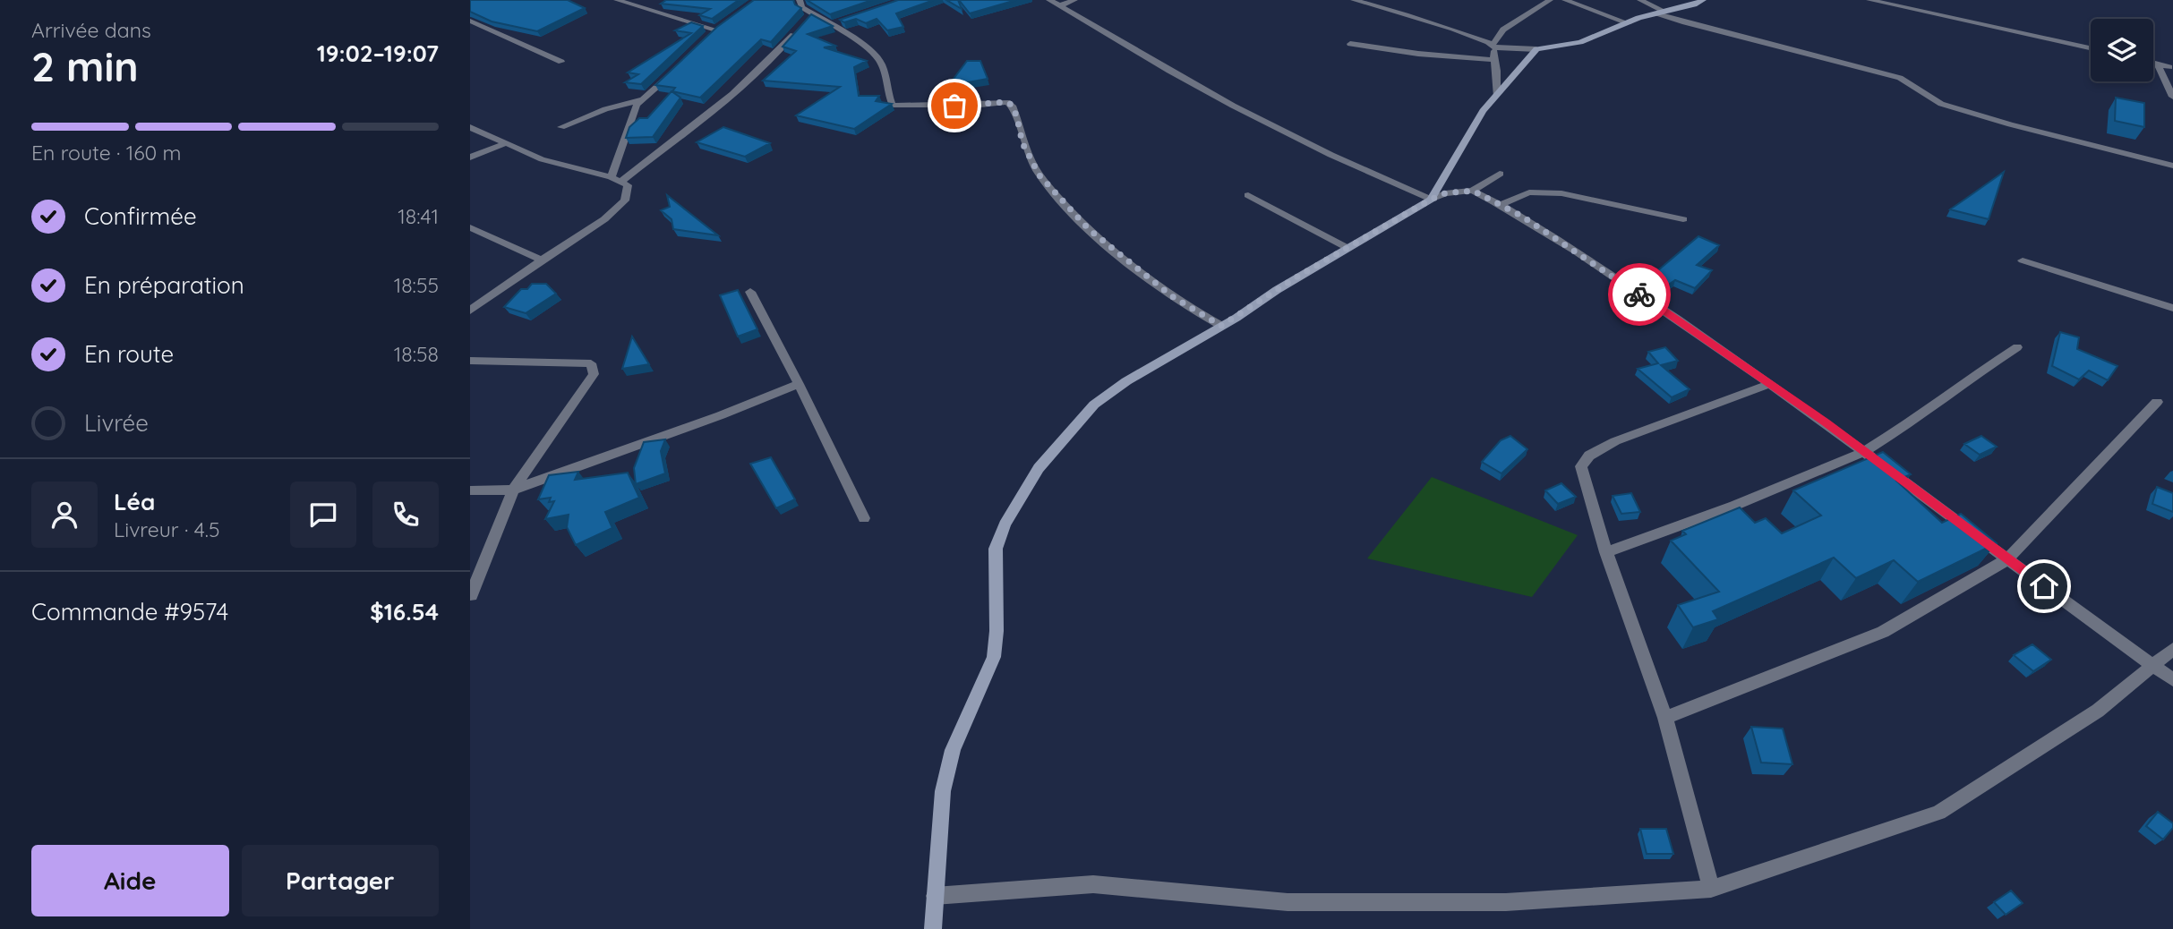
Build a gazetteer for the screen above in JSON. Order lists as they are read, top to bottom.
{
  "page": {
    "heading": ["2 min", "Arrivée dans", "19:02–19:07"],
    "panel": [
      "Léa",
      "Livreur · 4.5",
      "Commande #9574",
      "$16.54"
    ],
    "bar": "En route · 160 m",
    "list": [
      ["Confirmée", "18:41"],
      ["En préparation", "18:55"],
      ["En route", "18:58"],
      "Livrée"
    ],
    "buttons": ["Aide", "Partager"]
  }
}
